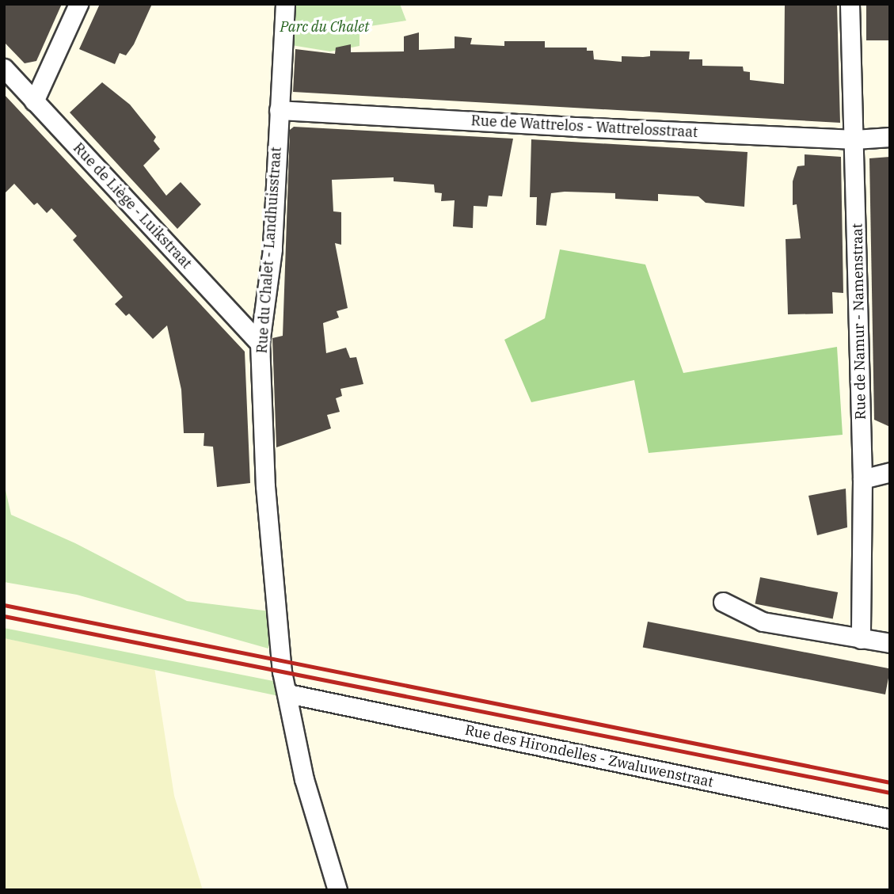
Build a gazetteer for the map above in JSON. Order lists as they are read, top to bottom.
{
  "streets": {
    "street": [
      "Rue de Wattrelos - Wattrelosstraat",
      "Rue de Liège - Luikstraat",
      "Rue du Chalet - Landhuisstraat",
      "Rue de Namur - Namenstraat",
      "Rue des Hirondelles - Zwaluwenstraat"
    ]
  },
  "crossings": [
    ["Rue de Wattrelos - Wattrelosstraat", "Rue du Chalet - Landhuisstraat"],
    ["Rue de Wattrelos - Wattrelosstraat", "Rue de Namur - Namenstraat"],
    ["Rue de Liège - Luikstraat", "Rue du Chalet - Landhuisstraat"],
    ["Rue du Chalet - Landhuisstraat", "Rue des Hirondelles - Zwaluwenstraat"]
  ],
  "parks": ["Parc du Chalet"]
}
